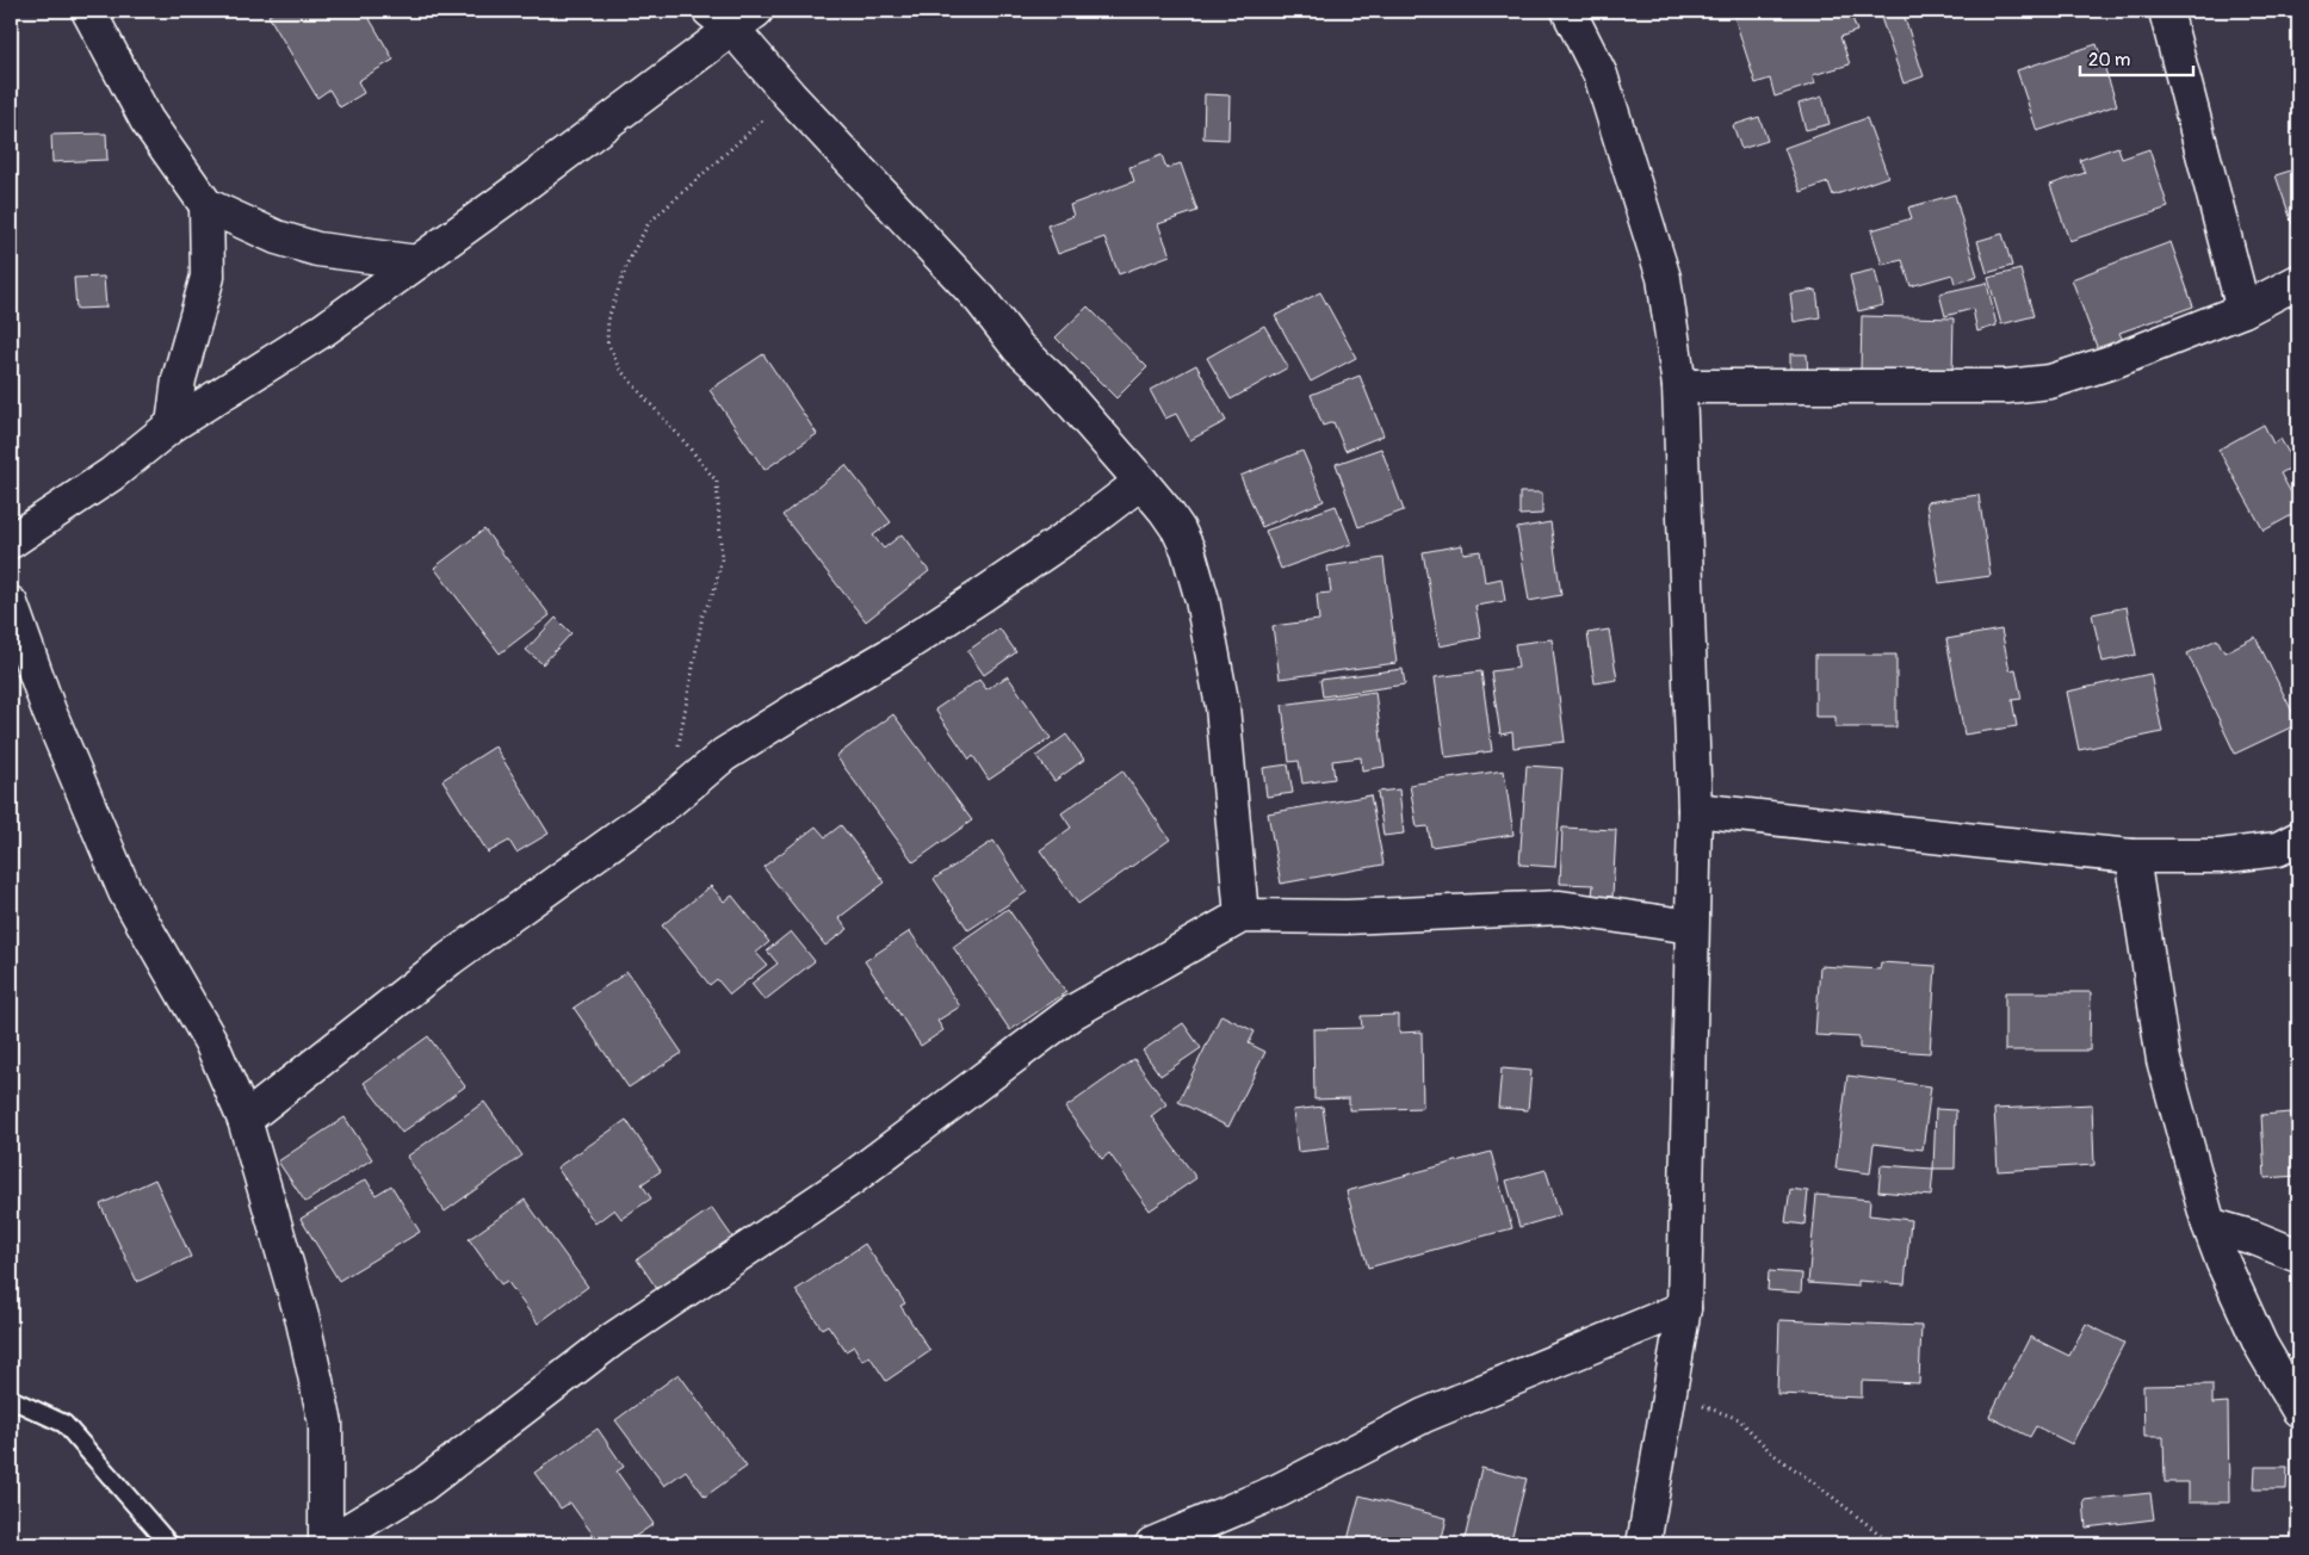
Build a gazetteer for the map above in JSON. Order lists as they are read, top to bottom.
{
  "scale_bar": "20 m"
}
